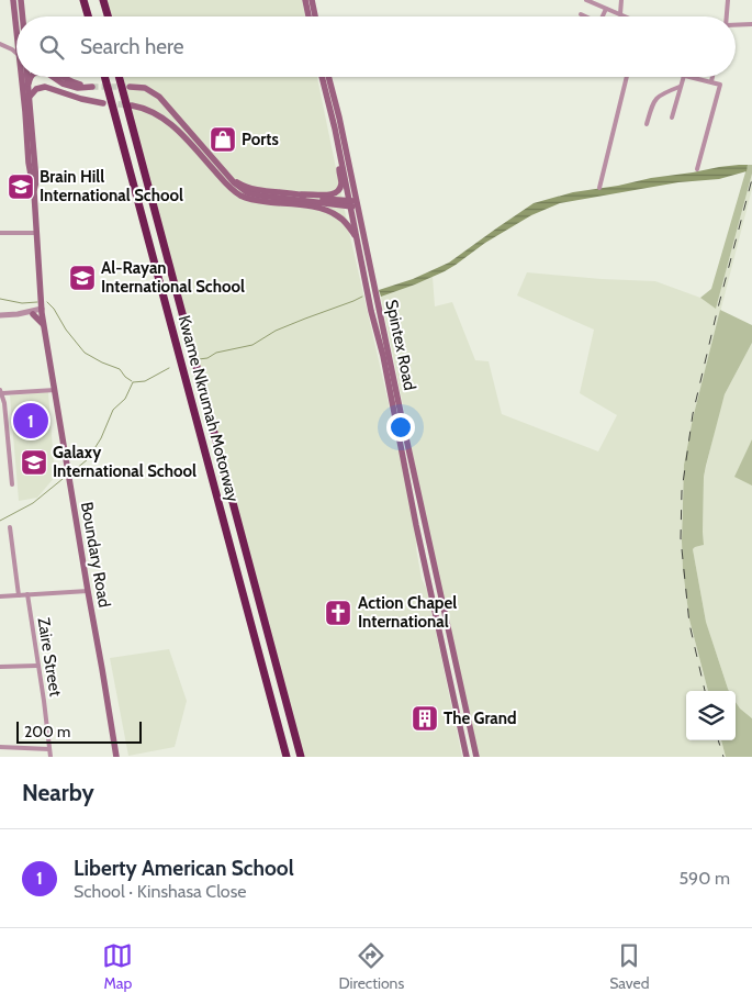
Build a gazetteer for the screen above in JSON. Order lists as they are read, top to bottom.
{
  "streets": {
    "highway": ["Kwame Nkrumah Motorway"],
    "main road": ["Spintex Road", "Boundary Road"],
    "street": ["Zaire Street"]
  },
  "places": {
    "shop": ["Ports"],
    "school or university": ["Brain Hill International School", "Al-Rayan International School", "Galaxy International School"],
    "church": ["Action Chapel International"],
    "building": ["The Grand"]
  },
  "scale_bar": "200 m",
  "page": {
    "search": "Search here",
    "pins": "1",
    "scale": "200 m",
    "heading": "Nearby",
    "list": [
      {
        "mark": "1",
        "name": "Liberty American School",
        "note": "School · Kinshasa Close",
        "value": "590 m"
      }
    ],
    "nav": ["Map", "Directions", "Saved"]
  }
}
